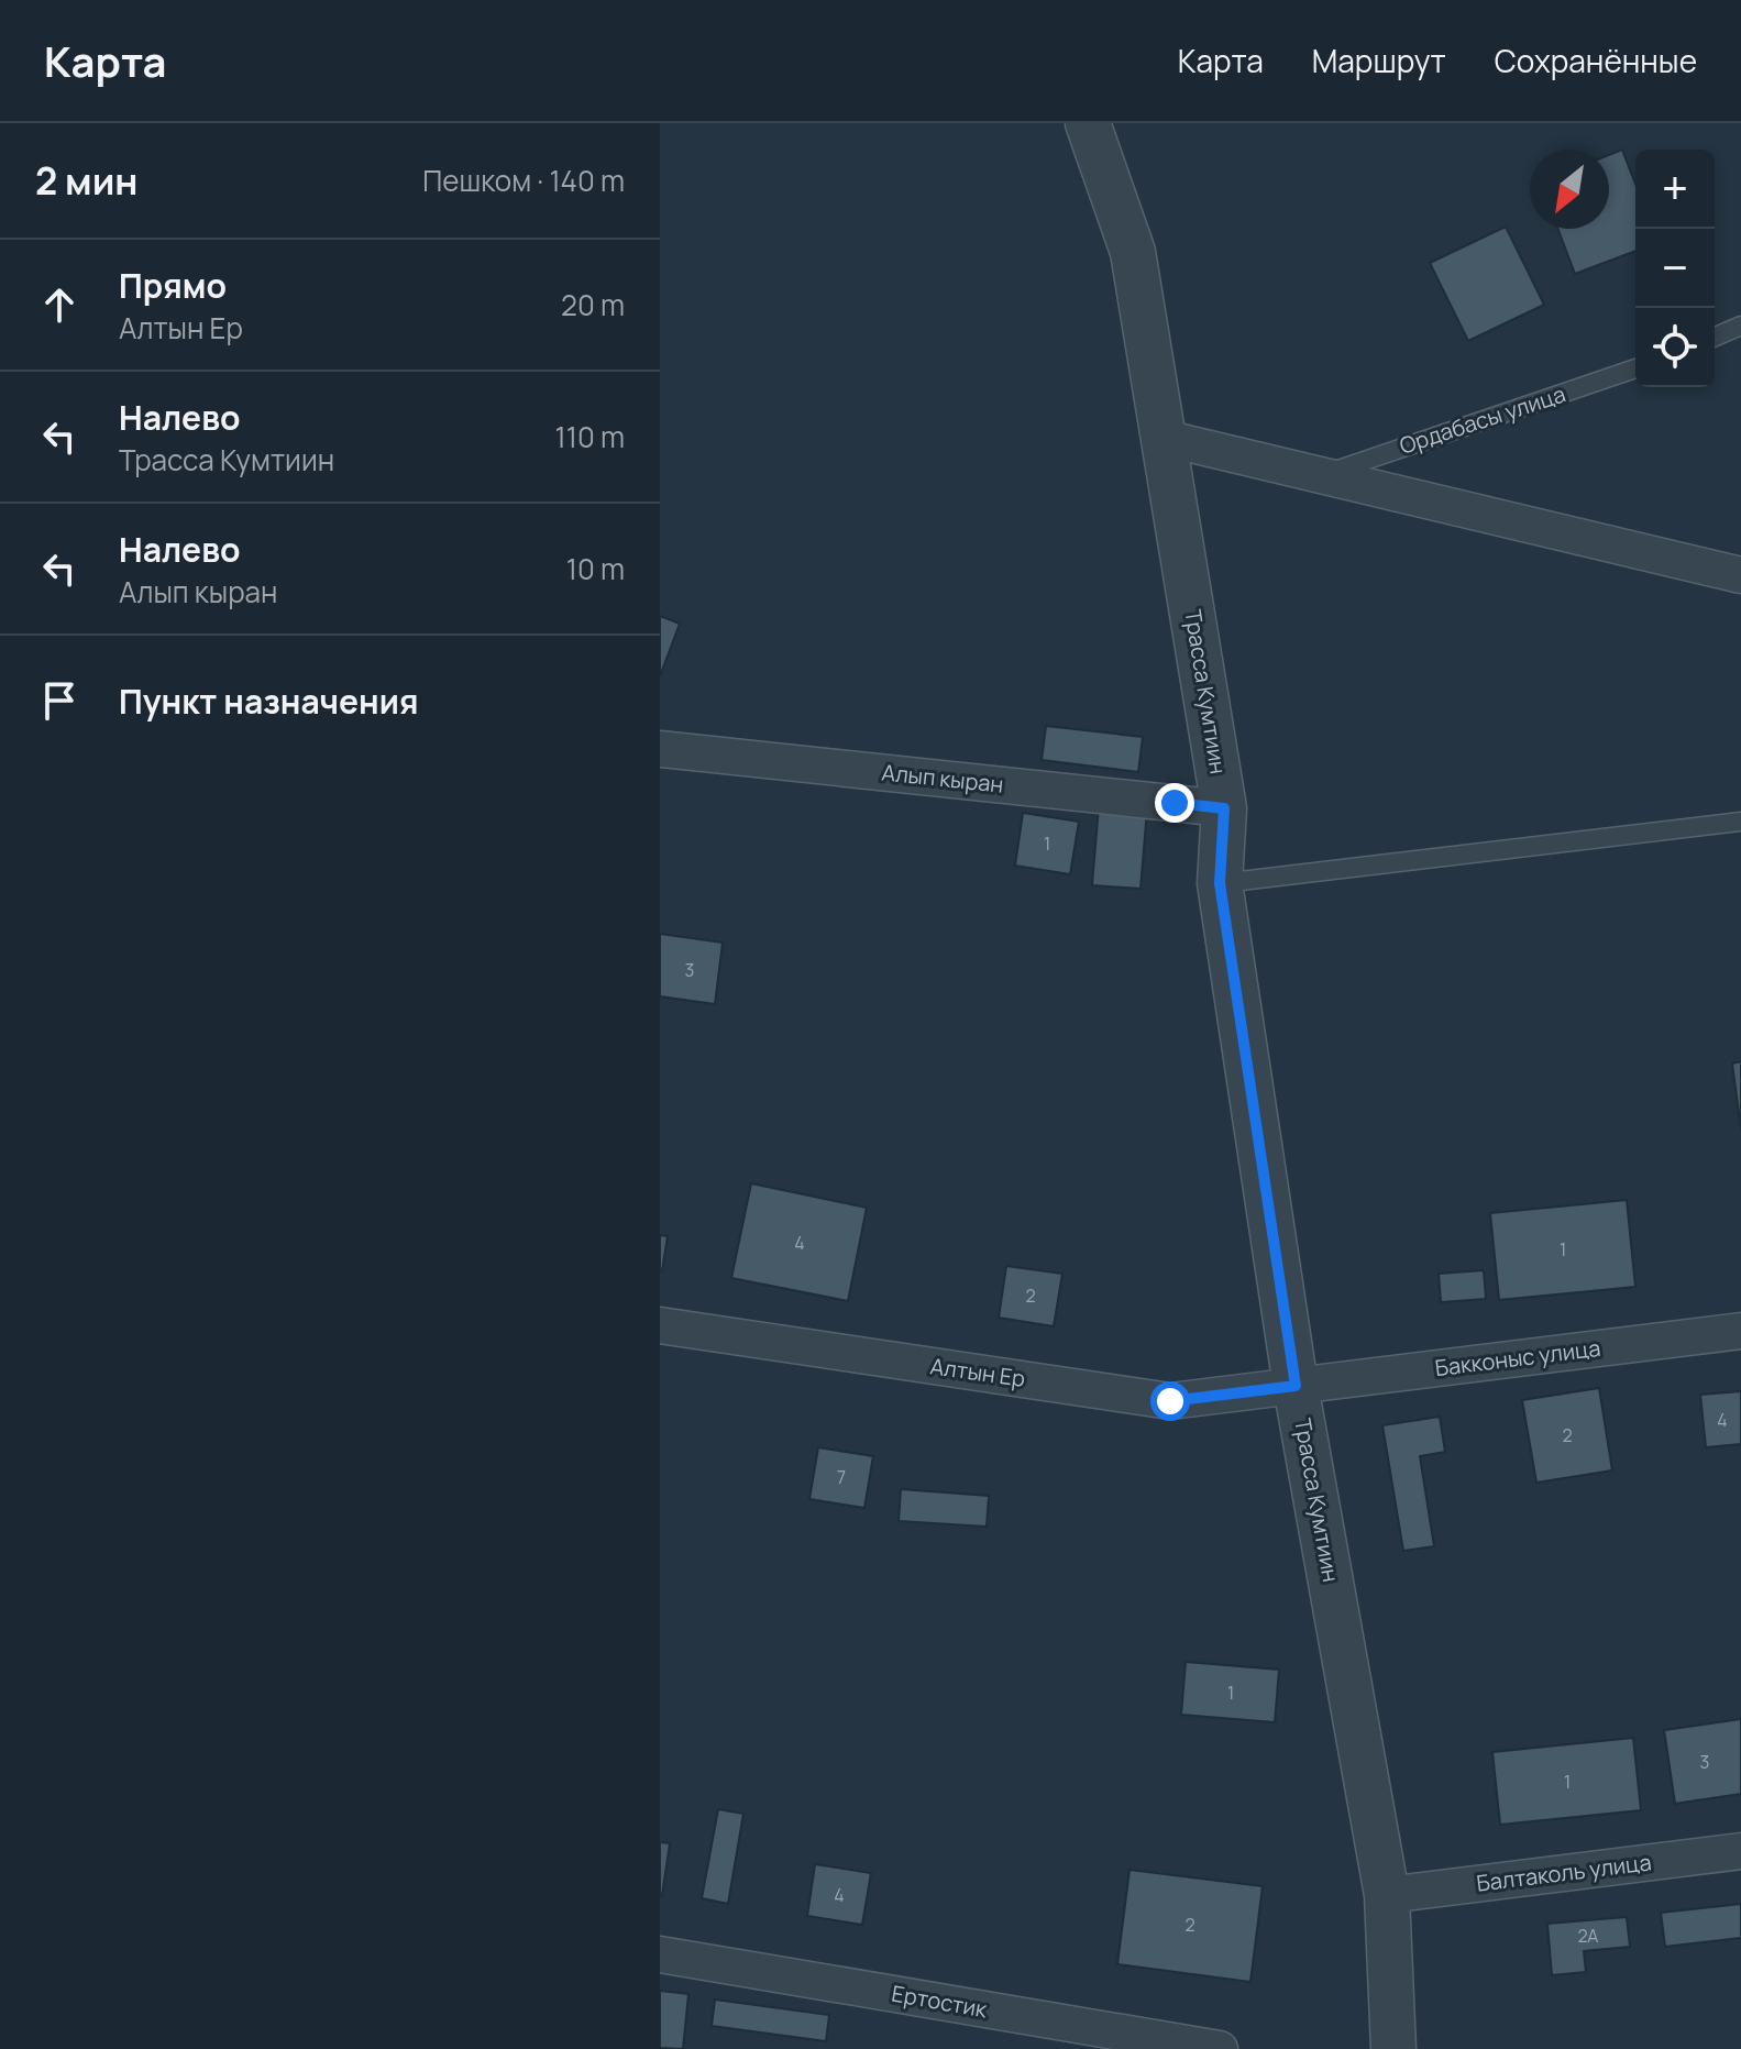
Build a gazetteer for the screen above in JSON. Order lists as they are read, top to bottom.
{
  "streets": {
    "street": [
      "Трасса Кумтиин",
      "Алып кыран",
      "Бакконыс улица",
      "Алтын Ер",
      "Балтаколь улица",
      "Ертостик"
    ],
    "lane": ["Ордабасы улица"]
  },
  "crossings": [
    ["Трасса Кумтиин", "Алып кыран"],
    ["Трасса Кумтиин", "Бакконыс улица"],
    ["Трасса Кумтиин", "Алтын Ер"],
    ["Трасса Кумтиин", "Балтаколь улица"],
    ["Бакконыс улица", "Алтын Ер"]
  ],
  "house_numbers": [
    "1",
    "3",
    "4",
    "1",
    "2",
    "4",
    "2",
    "7",
    "1",
    "3",
    "1",
    "4",
    "2",
    "2А"
  ],
  "north": "bottom left",
  "page": {
    "header": "Карта",
    "nav": ["Карта", "Маршрут", "Сохранённые"],
    "heading": ["2 мин", "Пешком · 140 m"],
    "map_buttons": ["+", "−"],
    "list": [
      ["Прямо", "Алтын Ер", "20 m"],
      ["Налево", "Трасса Кумтиин", "110 m"],
      ["Налево", "Алып кыран", "10 m"],
      "Пункт назначения"
    ]
  }
}
